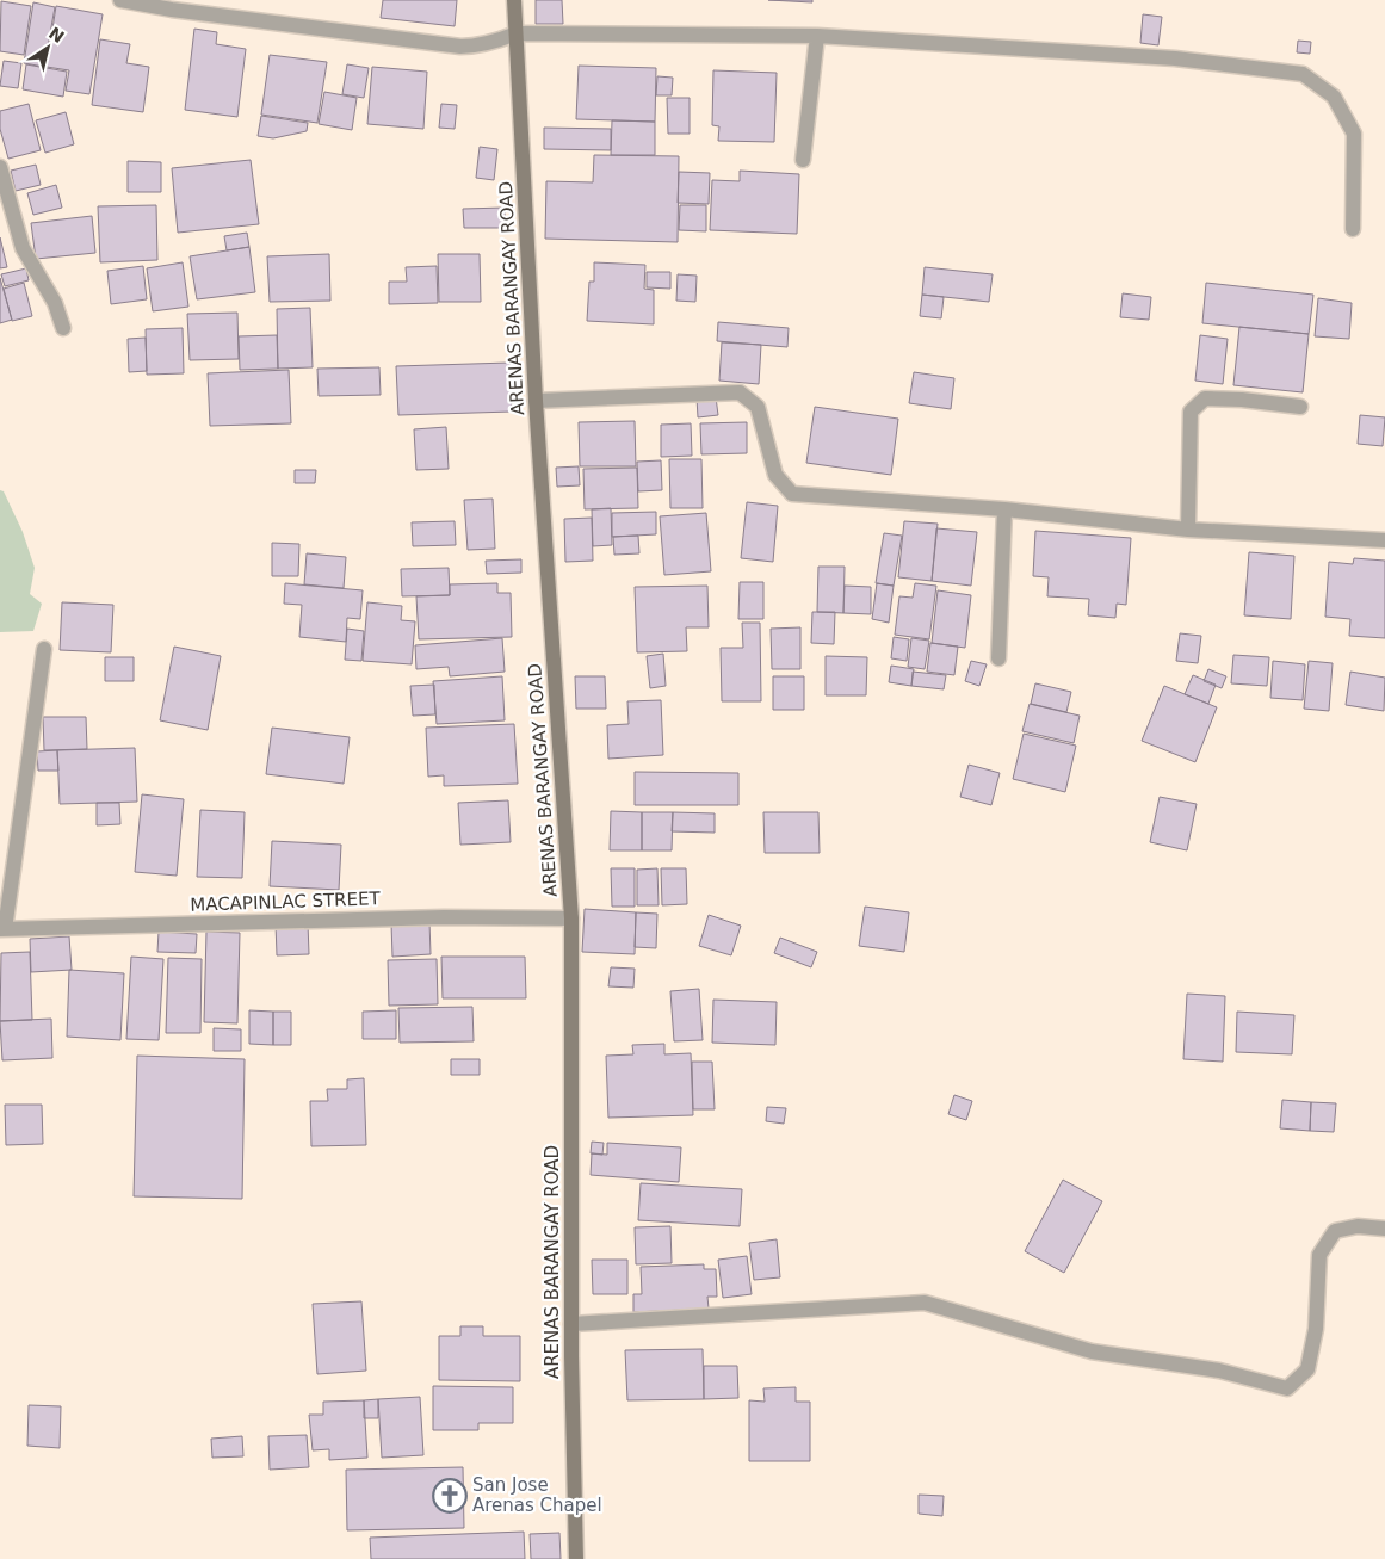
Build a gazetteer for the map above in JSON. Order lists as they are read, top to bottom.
{
  "streets": {
    "street": ["ARENAS BARANGAY ROAD", "MACAPINLAC STREET"]
  },
  "crossings": [
    ["ARENAS BARANGAY ROAD", "MACAPINLAC STREET"]
  ],
  "places": {
    "church": ["San Jose Arenas Chapel"]
  },
  "north": "top right"
}
